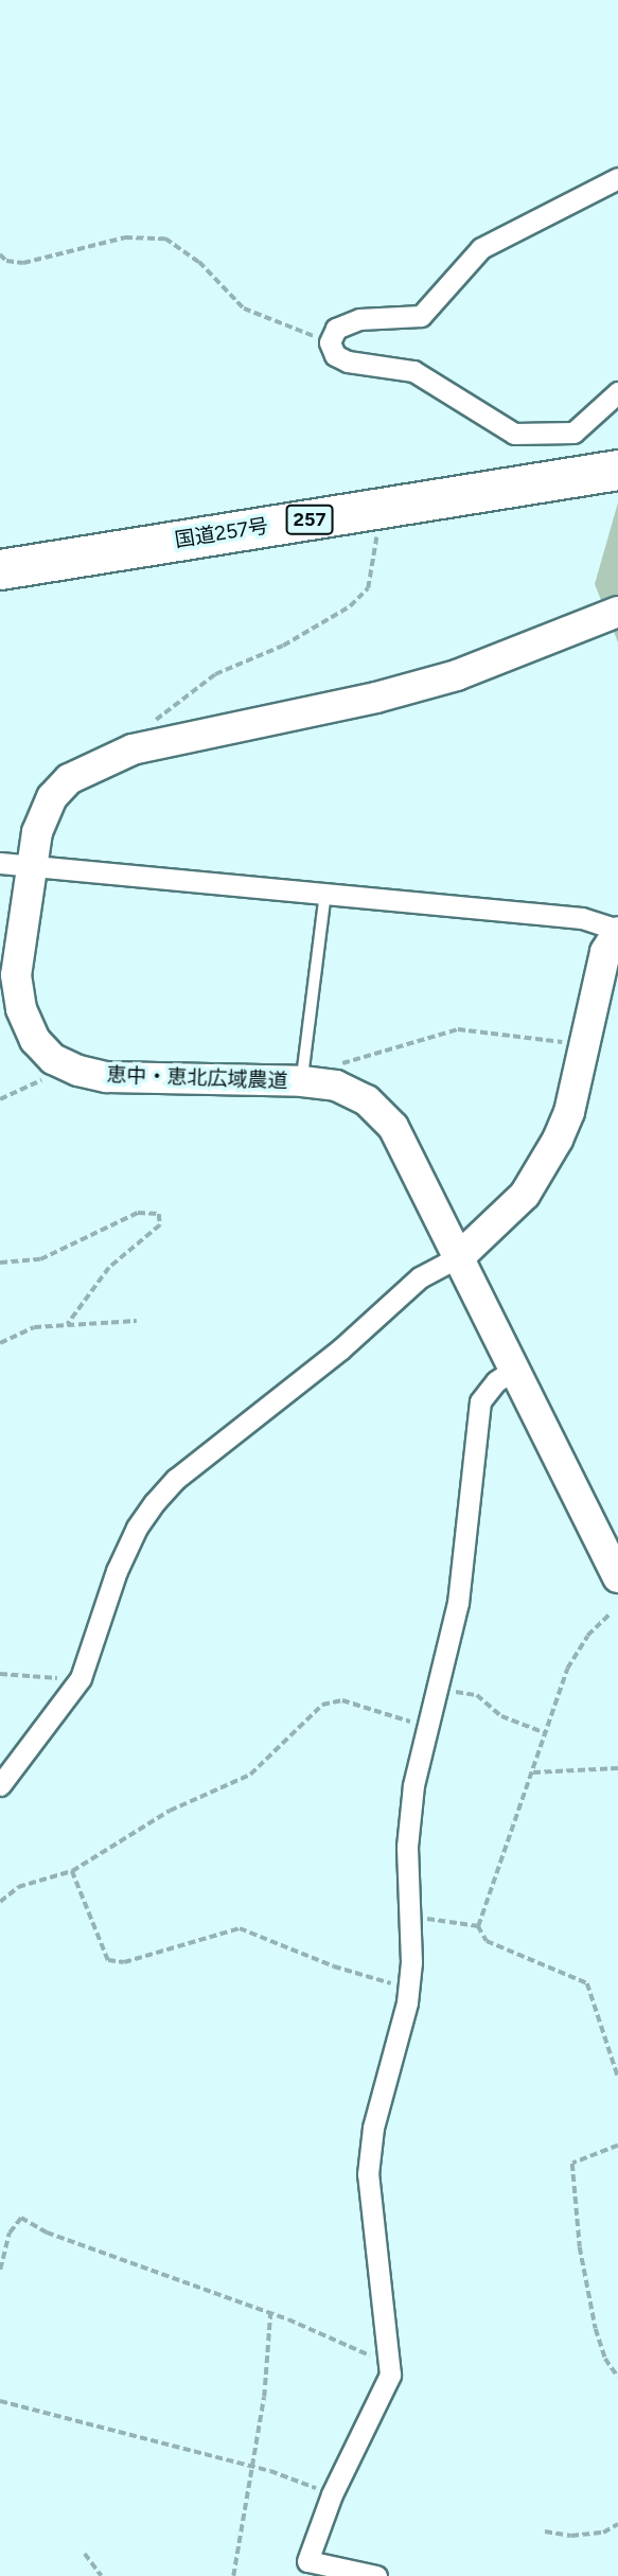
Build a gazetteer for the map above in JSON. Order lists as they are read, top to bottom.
{
  "streets": {
    "highway": ["257", "国道257号"],
    "street": ["恵中・恵北広域農道"]
  }
}
